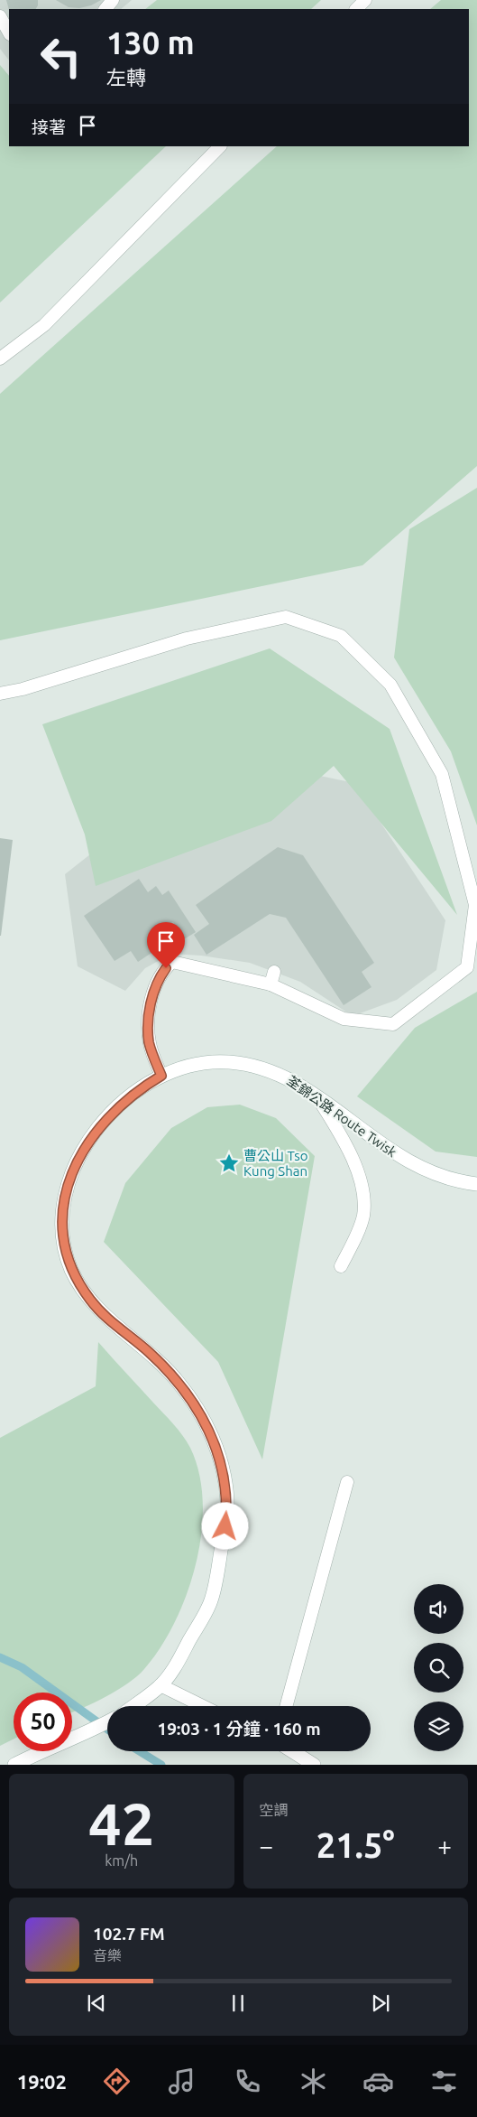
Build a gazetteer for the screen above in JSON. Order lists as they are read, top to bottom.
{
  "streets": {
    "main road": ["荃錦公路 Route Twisk"]
  },
  "places": {
    "place": ["曹公山 Tso Kung Shan"]
  },
  "page": {
    "turn": ["130 m", "左轉"],
    "then": "接著",
    "limit": "50",
    "trip": "19:03 · 1 分鐘 · 160 m",
    "tile": [
      ["42", "km/h"],
      "空調"
    ],
    "heat": ["−", "21.5°", "+"],
    "song": ["102.7 FM", "音樂"],
    "tabs": "19:02"
  }
}
